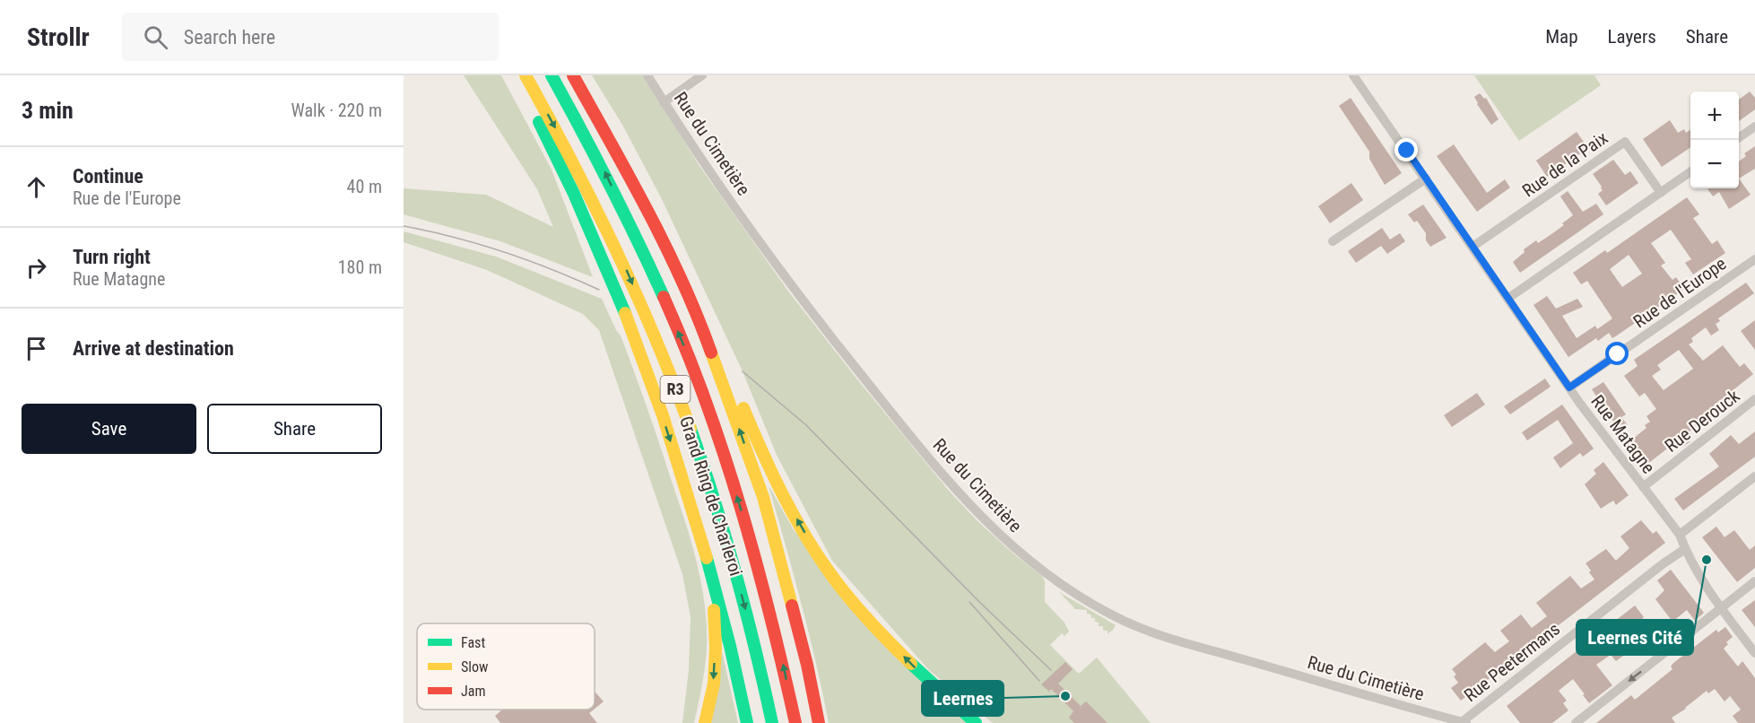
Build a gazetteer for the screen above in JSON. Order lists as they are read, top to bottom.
{
  "streets": {
    "highway": ["R3", "Grand Ring de Charleroi"],
    "street": [
      "Rue du Cimetière",
      "Rue de la Paix",
      "Rue de l'Europe",
      "Rue Derouck",
      "Rue Matagne",
      "Rue Peetermans"
    ]
  },
  "crossings": [
    ["Rue du Cimetière", "Rue Peetermans"],
    ["Rue de la Paix", "Rue Matagne"],
    ["Rue de l'Europe", "Rue Matagne"],
    ["Rue Derouck", "Rue Matagne"],
    ["Rue Matagne", "Rue Peetermans"]
  ],
  "places": ["Leernes Cité", "Leernes"],
  "legend": ["Fast", "Slow", "Jam"],
  "page": {
    "header": "Strollr",
    "search": "Search here",
    "nav": ["Map", "Layers", "Share"],
    "heading": ["3 min", "Walk · 220 m"],
    "map_buttons": ["+", "−"],
    "list": [
      ["Continue", "Rue de l'Europe", "40 m"],
      ["Turn right", "Rue Matagne", "180 m"],
      "Arrive at destination"
    ],
    "buttons": ["Save", "Share"]
  }
}
